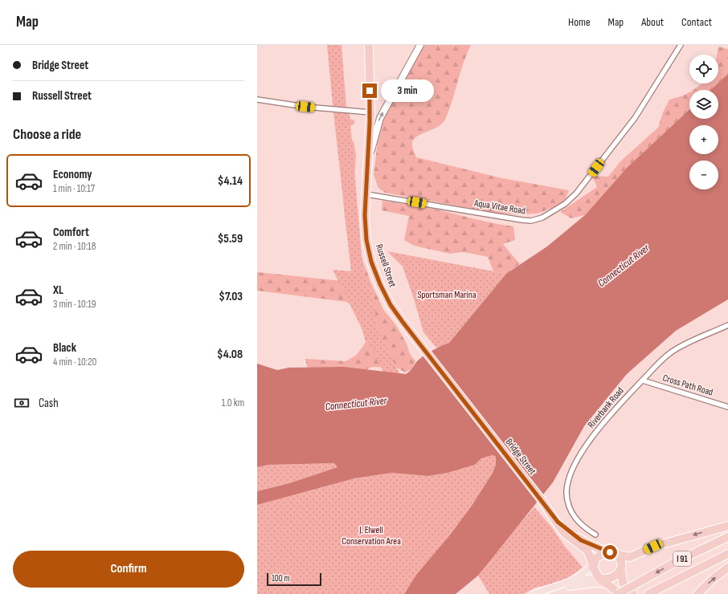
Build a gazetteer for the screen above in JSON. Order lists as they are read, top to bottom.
{
  "streets": {
    "highway": ["Russell Street", "Bridge Street", "I 91"],
    "street": ["Aqua Vitae Road", "Cross Path Road", "Riverbank Road"]
  },
  "crossings": [
    ["Aqua Vitae Road", "Russell Street"],
    ["Russell Street", "Bridge Street"],
    ["Cross Path Road", "Riverbank Road"]
  ],
  "water": ["Connecticut River"],
  "parks": ["Sportsman Marina", "J. Elwell Conservation Area"],
  "scale_bar": "100 m",
  "page": {
    "header": "Map",
    "nav": [
      "Home",
      "Map",
      "About",
      "Contact"
    ],
    "banner": ["Bridge Street", "Russell Street"],
    "map_buttons": ["+", "−"],
    "bubble": "3 min",
    "heading": "Choose a ride",
    "list": [
      {
        "name": "Economy",
        "note": "1 min · 10:17",
        "value": "$4.14"
      },
      {
        "name": "Comfort",
        "note": "2 min · 10:18",
        "value": "$5.59"
      },
      {
        "name": "XL",
        "note": "3 min · 10:19",
        "value": "$7.03"
      },
      {
        "name": "Black",
        "note": "4 min · 10:20",
        "value": "$4.08"
      }
    ],
    "pay": ["Cash", "1.0 km"],
    "buttons": "Confirm",
    "scale": "100 m"
  }
}
